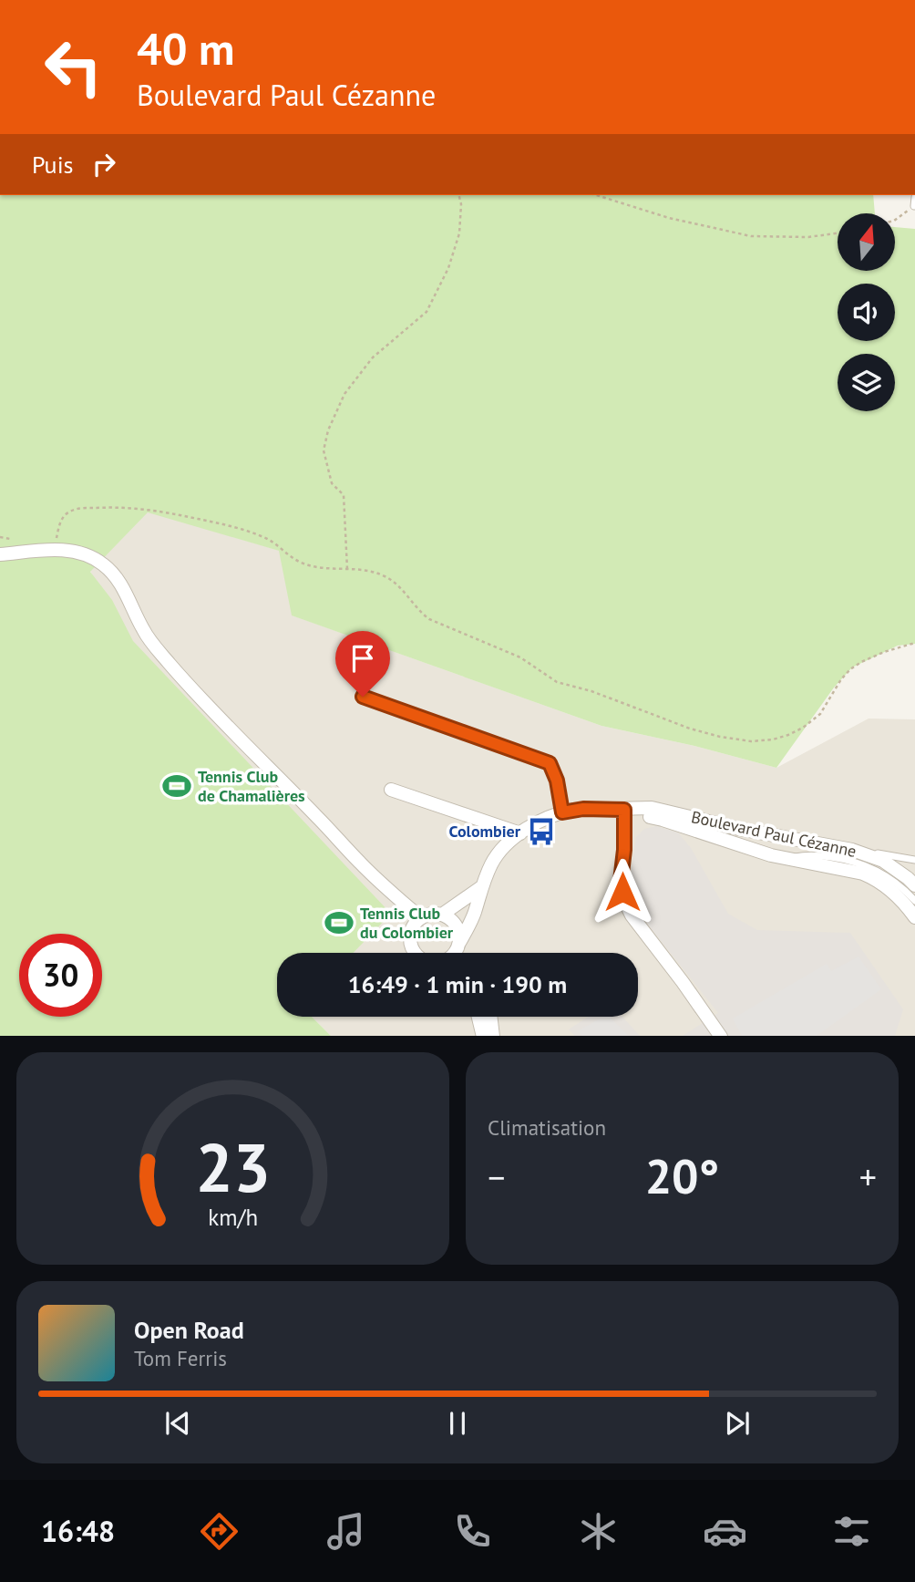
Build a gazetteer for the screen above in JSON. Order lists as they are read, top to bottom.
{
  "streets": {
    "street": ["Boulevard Paul Cézanne"]
  },
  "places": {
    "sports": ["Tennis Club de Chamalières", "Tennis Club du Colombier"],
    "bus stop": ["Colombier"]
  },
  "north": "top",
  "page": {
    "turn": ["40 m", "Boulevard Paul Cézanne"],
    "then": "Puis",
    "limit": "30",
    "trip": "16:49 · 1 min · 190 m",
    "tile": "Climatisation",
    "heat": ["−", "20°", "+"],
    "song": ["Open Road", "Tom Ferris"],
    "tabs": "16:48",
    "gauge": ["23", "km/h"]
  }
}
